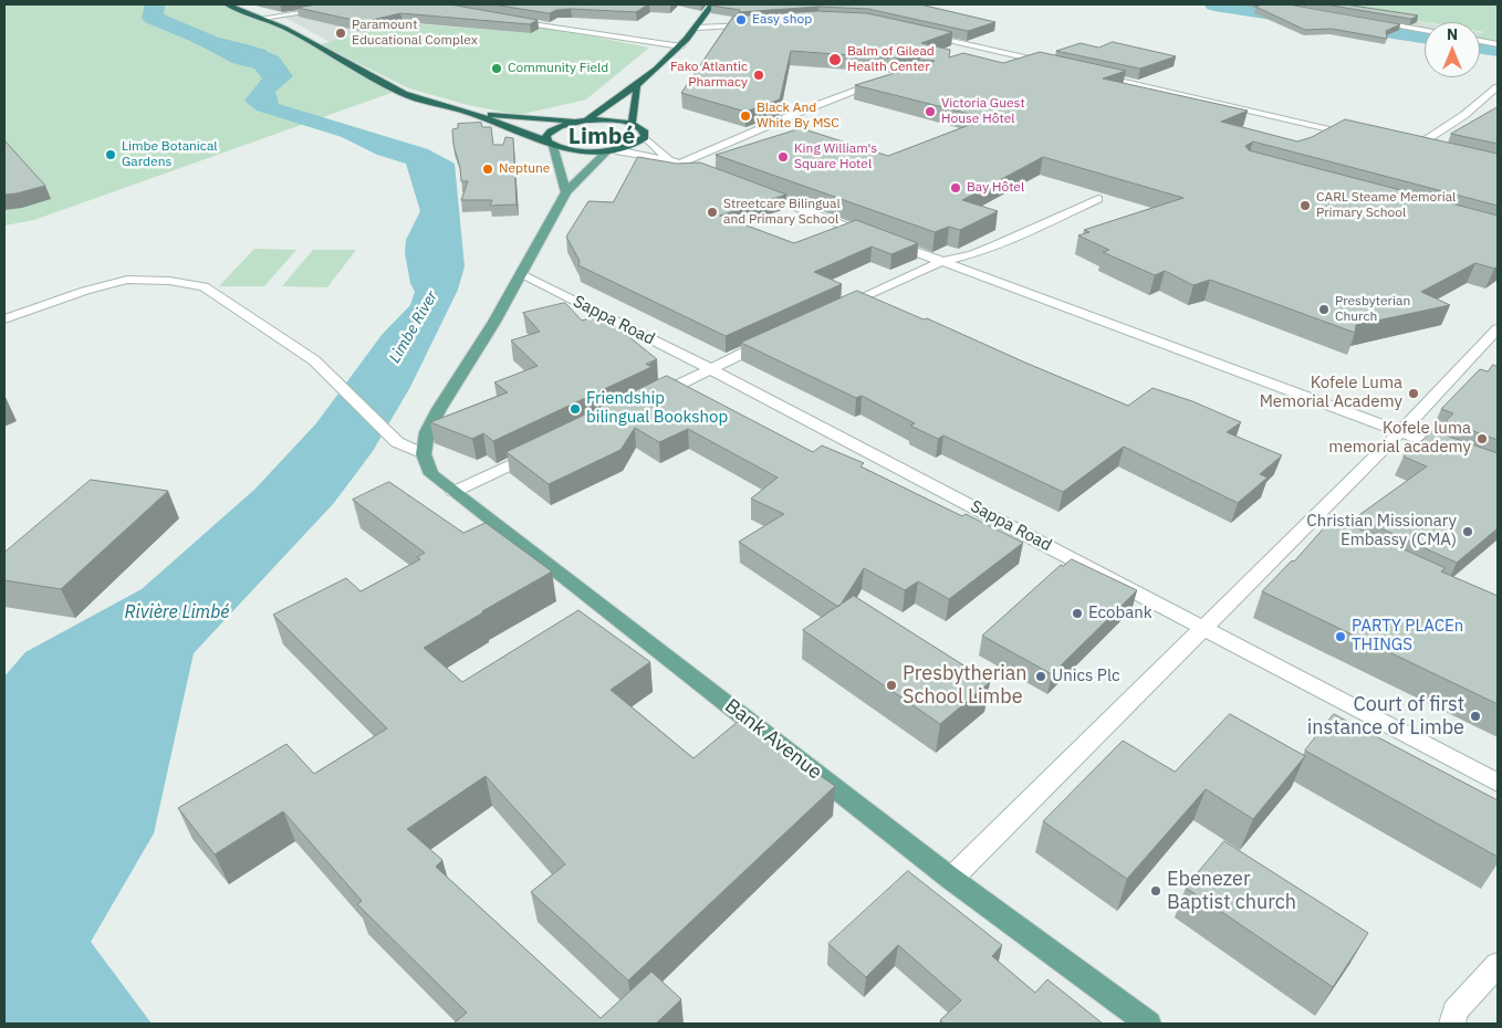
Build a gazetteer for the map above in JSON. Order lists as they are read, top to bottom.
{
  "streets": {
    "main road": ["Bank Avenue"],
    "street": ["Sappa Road"]
  },
  "districts": ["Limbé"],
  "water": ["Limbe River", "Rivière Limbé"],
  "places": [
    "Easy shop",
    "Paramount Educational Complex",
    "Balm of Gilead Health Center",
    "Community Field",
    "Fako Atlantic Pharmacy",
    "Victoria Guest House Hôtel",
    "Black And White By MSC",
    "Limbe Botanical Gardens",
    "King William's Square Hotel",
    "Neptune",
    "Bay Hôtel",
    "CARL Steame Memorial Primary School",
    "Streetcare Bilingual and Primary School",
    "Presbyterian Church",
    "Kofele Luma Memorial Academy",
    "Friendship bilingual Bookshop",
    "Kofele luma memorial academy",
    "Christian Missionary Embassy (CMA)",
    "Ecobank",
    "PARTY PLACEn THINGS",
    "Unics Plc",
    "Presbytherian School Limbe",
    "Court of first instance of Limbe",
    "Ebenezer Baptist church"
  ],
  "north": "top"
}
